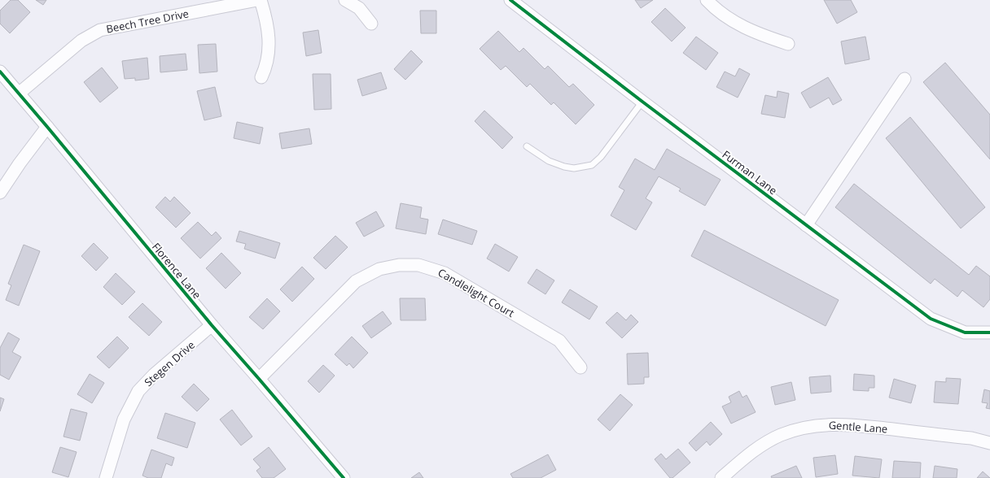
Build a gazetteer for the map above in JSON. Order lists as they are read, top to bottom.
{
  "streets": {
    "street": [
      "Beech Tree Drive",
      "Furman Lane",
      "Florence Lane",
      "Candlelight Court",
      "Stegen Drive",
      "Gentle Lane"
    ]
  },
  "crossings": [
    ["Beech Tree Drive", "Florence Lane"],
    ["Florence Lane", "Candlelight Court"],
    ["Florence Lane", "Stegen Drive"]
  ]
}
